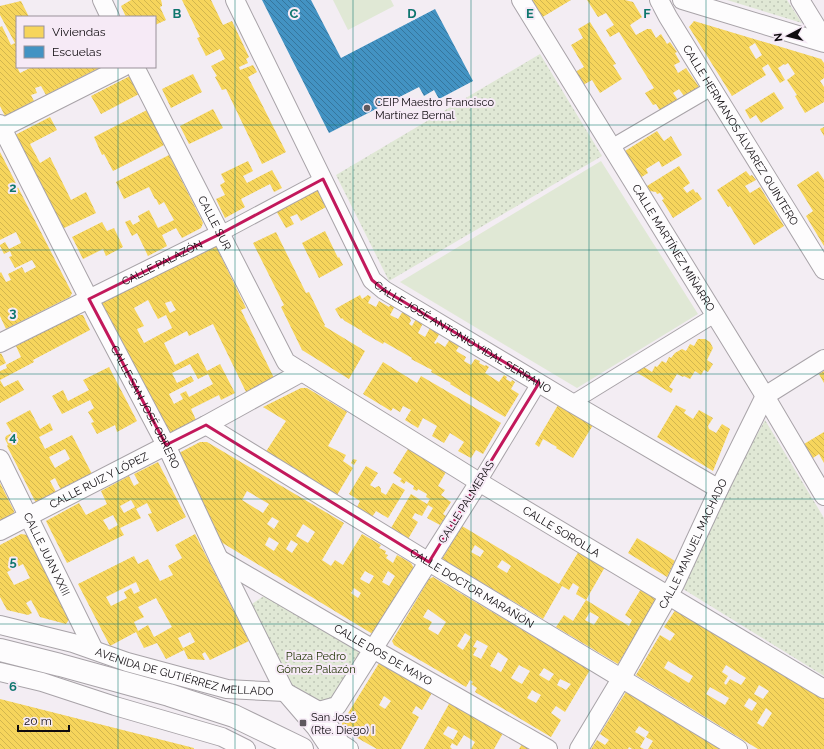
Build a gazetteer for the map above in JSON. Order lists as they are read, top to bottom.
{
  "streets": {
    "street": [
      "CALLE HERMANOS ÁLVAREZ QUINTERO",
      "CALLE SUR",
      "CALLE MARTÍNEZ MIÑARRO",
      "CALLE PALAZÓN",
      "CALLE JOSÉ ANTONIO VIDAL SERRANO",
      "CALLE SAN JOSÉ OBRERO",
      "CALLE RUIZ Y LÓPEZ",
      "CALLE PALMERAS",
      "CALLE SOROLLA",
      "CALLE MANUEL MACHADO",
      "CALLE JUAN XXIII",
      "CALLE DOCTOR MARAÑÓN",
      "CALLE DOS DE MAYO",
      "AVENIDA DE GUTIÉRREZ MELLADO"
    ]
  },
  "crossings": [
    ["CALLE SUR", "CALLE PALAZÓN"],
    ["CALLE SUR", "CALLE RUIZ Y LÓPEZ"],
    ["CALLE SUR", "CALLE SOROLLA"],
    ["CALLE MARTÍNEZ MIÑARRO", "CALLE MANUEL MACHADO"],
    ["CALLE PALAZÓN", "CALLE JOSÉ ANTONIO VIDAL SERRANO"],
    ["CALLE PALAZÓN", "CALLE SAN JOSÉ OBRERO"],
    ["CALLE JOSÉ ANTONIO VIDAL SERRANO", "CALLE PALMERAS"],
    ["CALLE JOSÉ ANTONIO VIDAL SERRANO", "CALLE MANUEL MACHADO"],
    ["CALLE SAN JOSÉ OBRERO", "CALLE RUIZ Y LÓPEZ"],
    ["CALLE SAN JOSÉ OBRERO", "CALLE DOS DE MAYO"],
    ["CALLE SAN JOSÉ OBRERO", "AVENIDA DE GUTIÉRREZ MELLADO"],
    ["CALLE RUIZ Y LÓPEZ", "CALLE SOROLLA"],
    ["CALLE RUIZ Y LÓPEZ", "CALLE JUAN XXIII"],
    ["CALLE RUIZ Y LÓPEZ", "CALLE DOCTOR MARAÑÓN"],
    ["CALLE PALMERAS", "CALLE SOROLLA"],
    ["CALLE PALMERAS", "CALLE DOCTOR MARAÑÓN"],
    ["CALLE PALMERAS", "CALLE DOS DE MAYO"],
    ["CALLE PALMERAS", "AVENIDA DE GUTIÉRREZ MELLADO"],
    ["CALLE SOROLLA", "CALLE MANUEL MACHADO"],
    ["CALLE MANUEL MACHADO", "CALLE DOCTOR MARAÑÓN"],
    ["CALLE JUAN XXIII", "AVENIDA DE GUTIÉRREZ MELLADO"]
  ],
  "parks": ["Plaza Pedro Gómez Palazón"],
  "places": {
    "other": ["CEIP Maestro Francisco Martínez Bernal"],
    "transit": ["San José (Rte. Diego) I"]
  },
  "legend": ["Viviendas", "Escuelas"],
  "scale_bar": "20 m",
  "north": "left",
  "grid": {
    "columns": [
      "B",
      "C",
      "D",
      "E",
      "F"
    ],
    "rows": [
      "2",
      "3",
      "4",
      "5",
      "6"
    ]
  }
}
